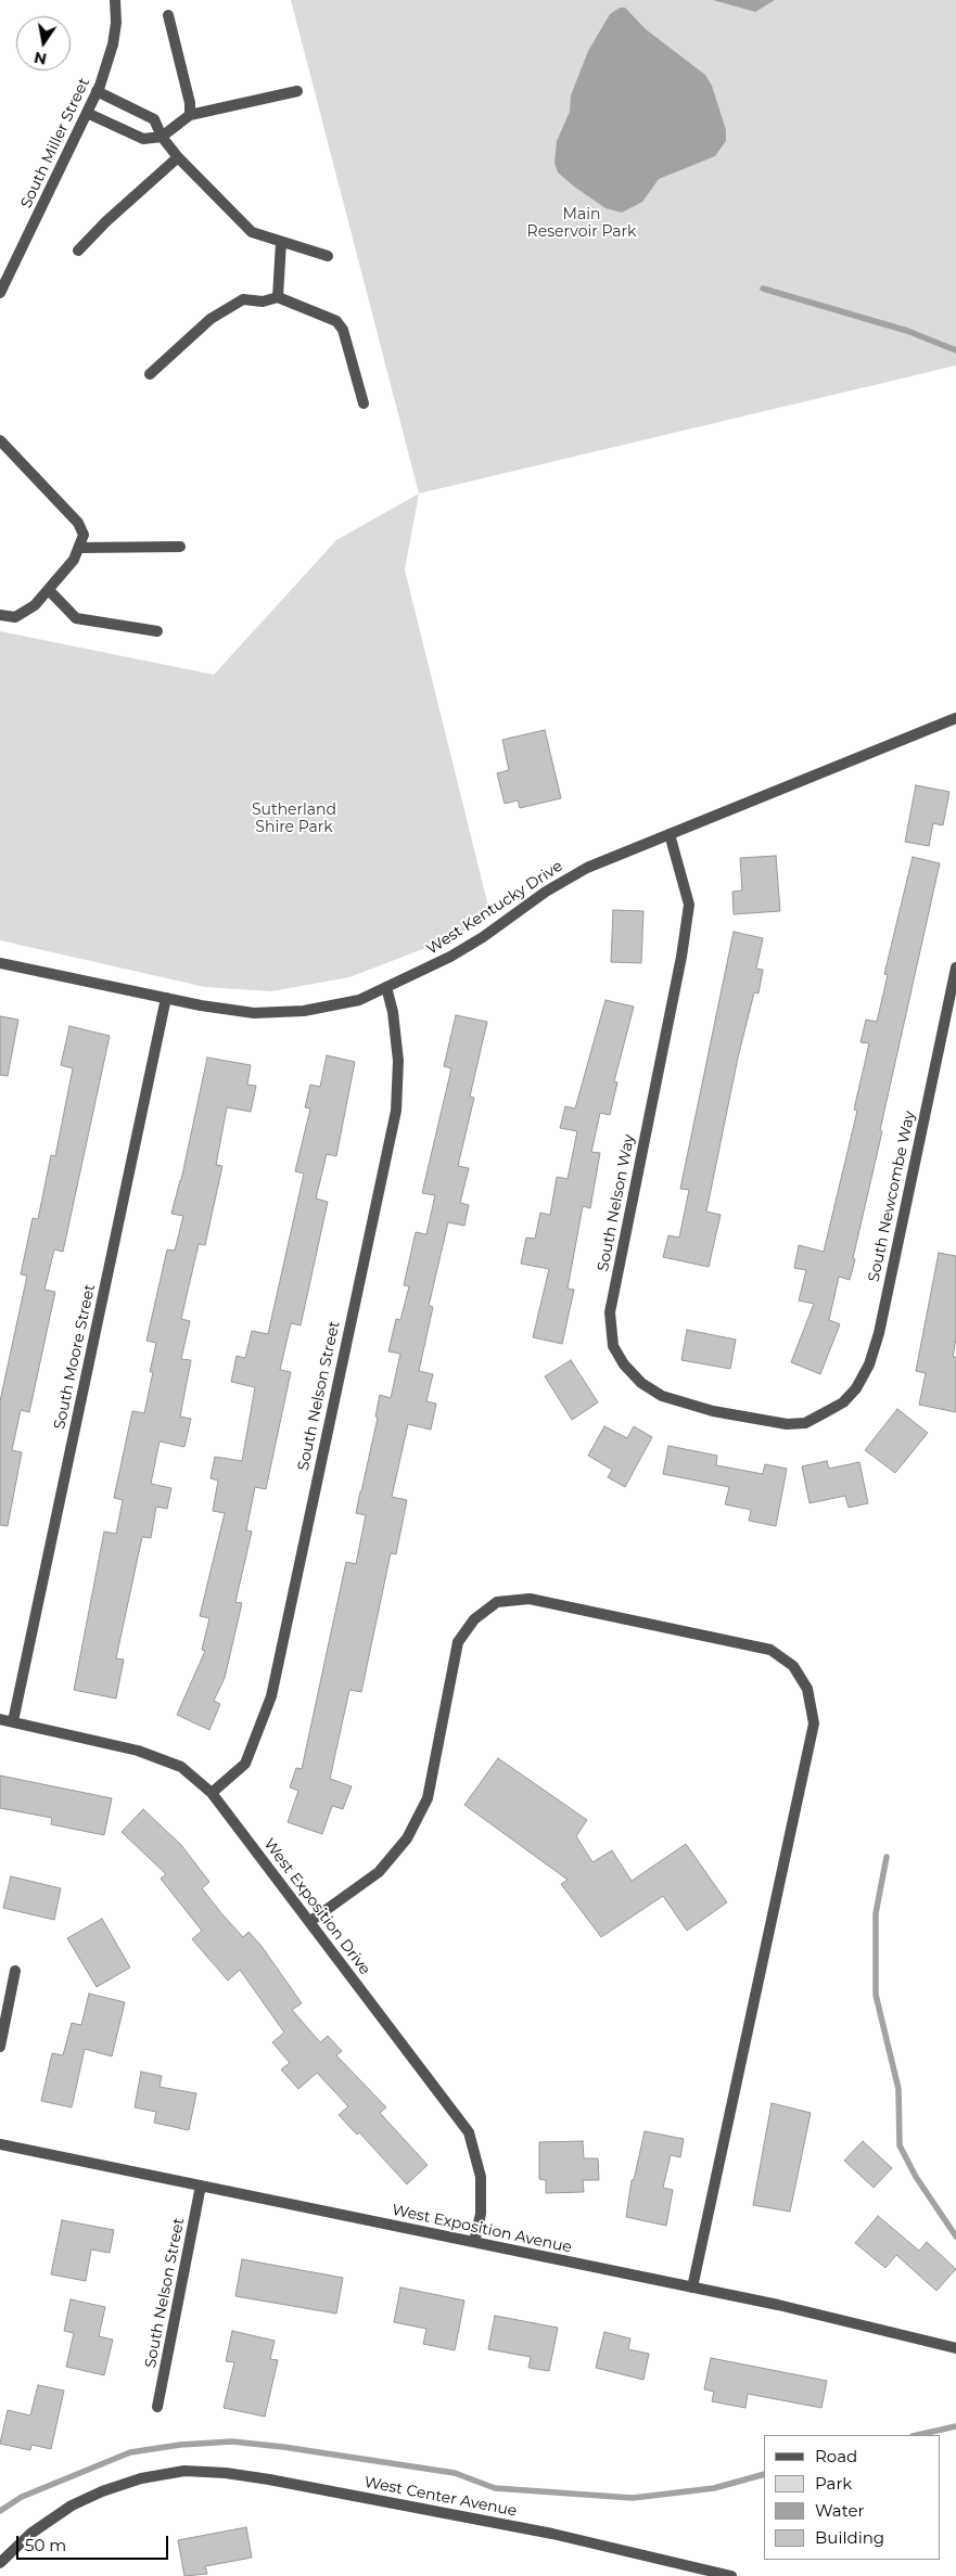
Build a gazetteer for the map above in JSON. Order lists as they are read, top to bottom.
{
  "streets": {
    "street": [
      "South Miller Street",
      "West Kentucky Drive",
      "South Newcombe Way",
      "South Nelson Way",
      "South Moore Street",
      "South Nelson Street",
      "West Exposition Drive",
      "West Exposition Avenue",
      "West Center Avenue"
    ]
  },
  "crossings": [
    ["West Kentucky Drive", "South Nelson Way"],
    ["West Kentucky Drive", "South Moore Street"],
    ["West Kentucky Drive", "South Nelson Street"],
    ["South Newcombe Way", "South Nelson Way"],
    ["South Moore Street", "West Exposition Drive"],
    ["South Nelson Street", "West Exposition Drive"],
    ["South Nelson Street", "West Exposition Avenue"],
    ["West Exposition Drive", "West Exposition Avenue"]
  ],
  "parks": ["Main Reservoir Park", "Sutherland Shire Park"],
  "legend": [
    "Road",
    "Park",
    "Water",
    "Building"
  ],
  "scale_bar": "50 m",
  "north": "bottom"
}
